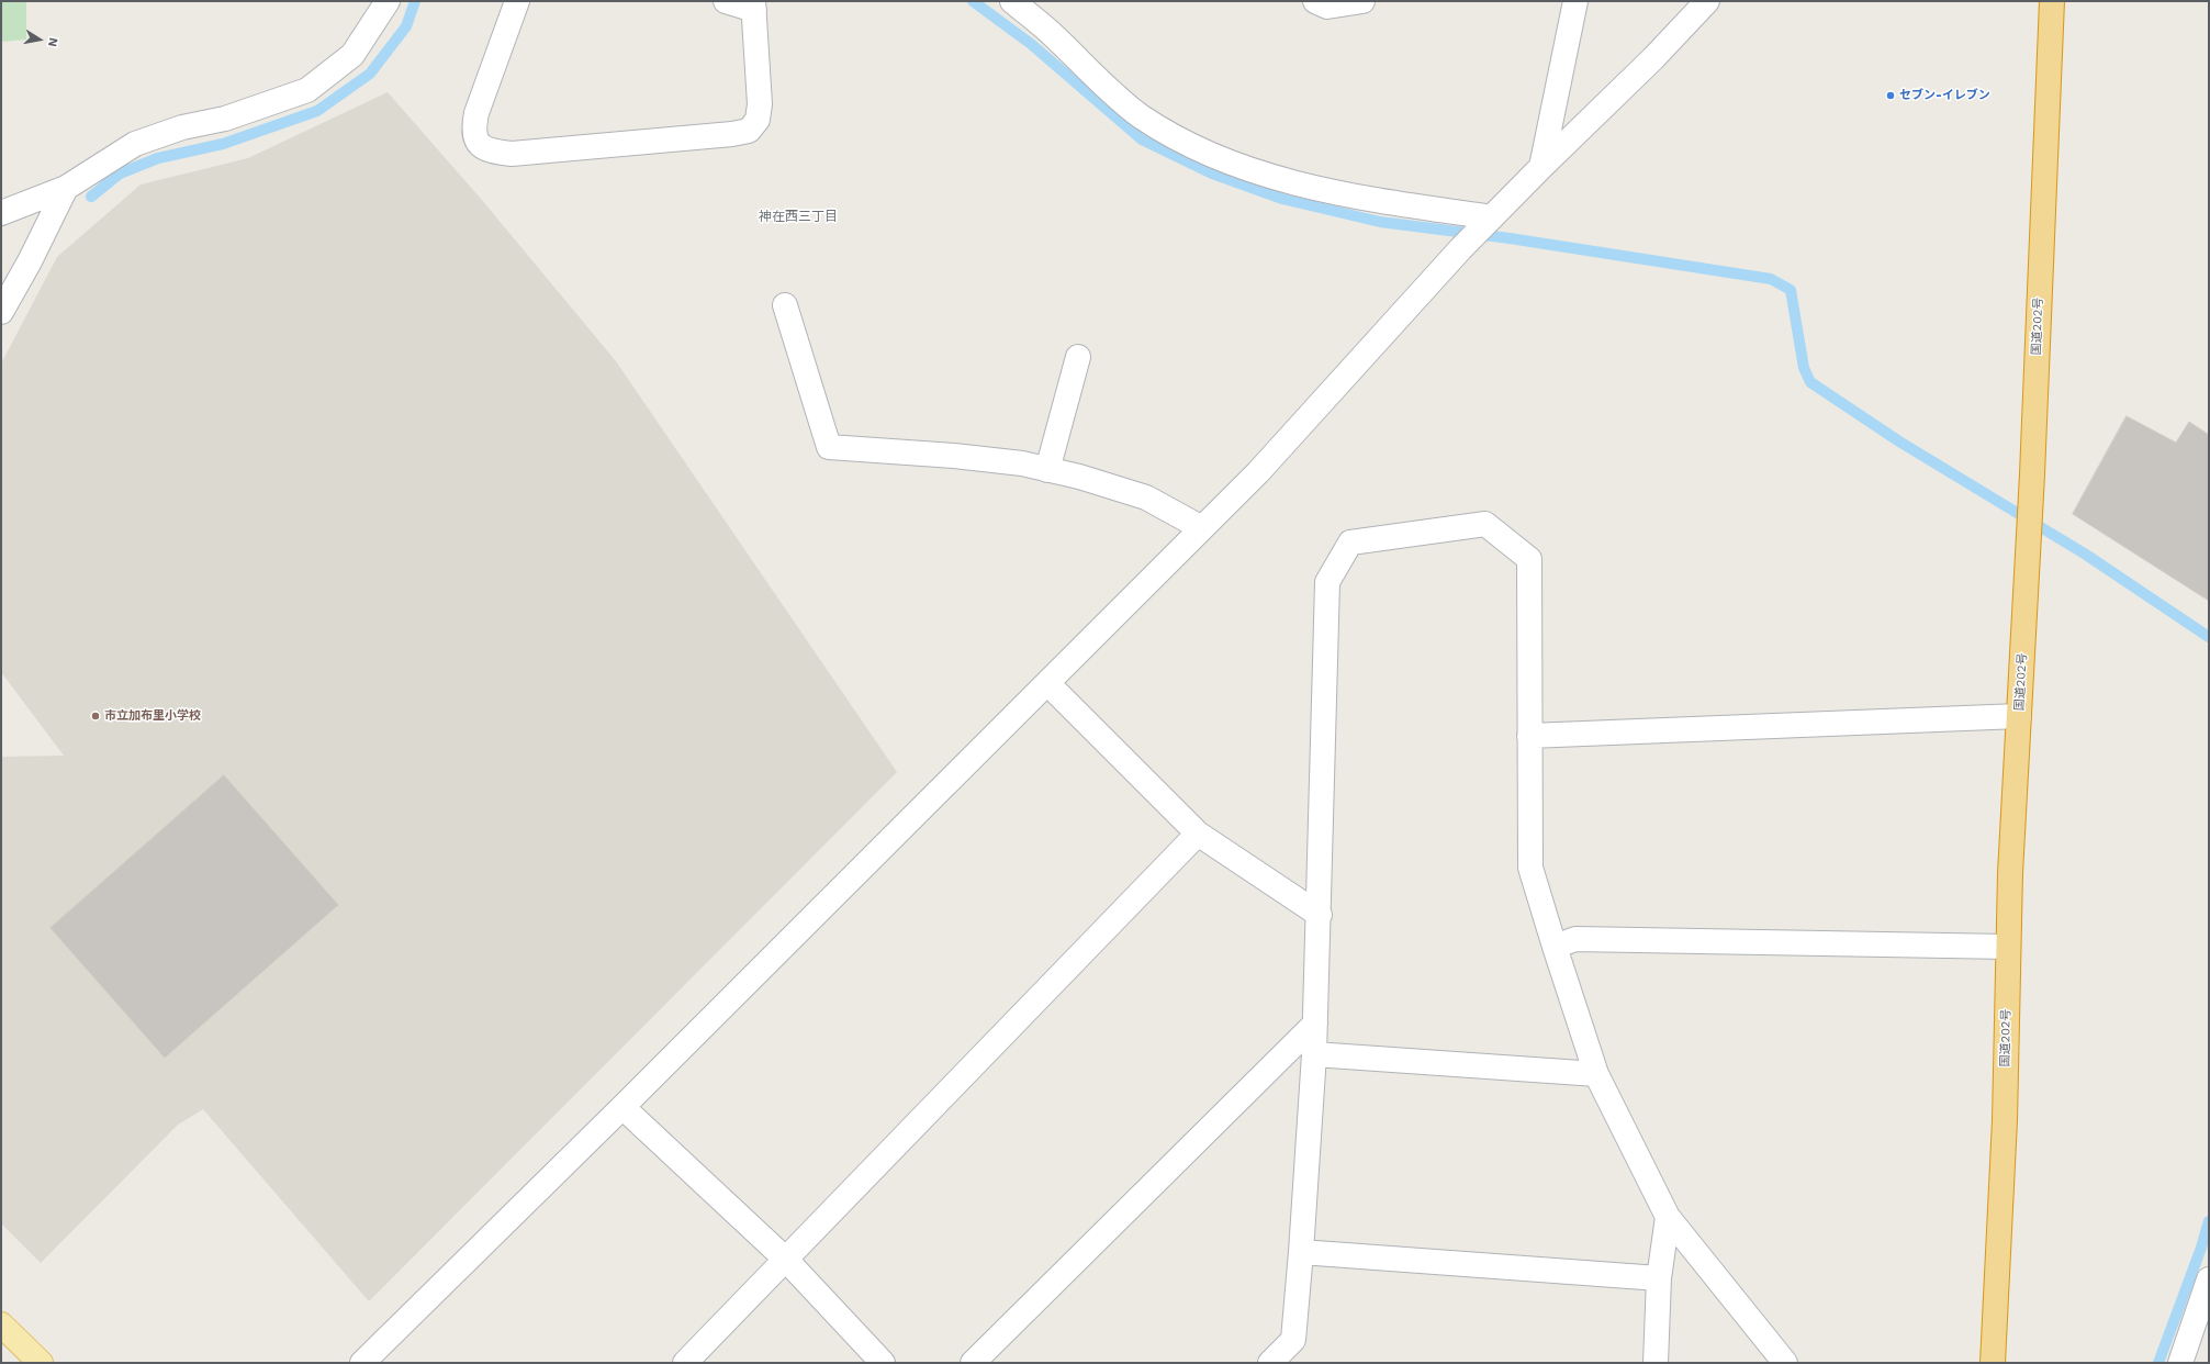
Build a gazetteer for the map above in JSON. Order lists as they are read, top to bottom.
{
  "streets": {
    "highway": ["国道202号"]
  },
  "districts": ["神在西三丁目"],
  "places": ["セブン-イレブン", "市立加布里小学校"],
  "north": "right"
}
